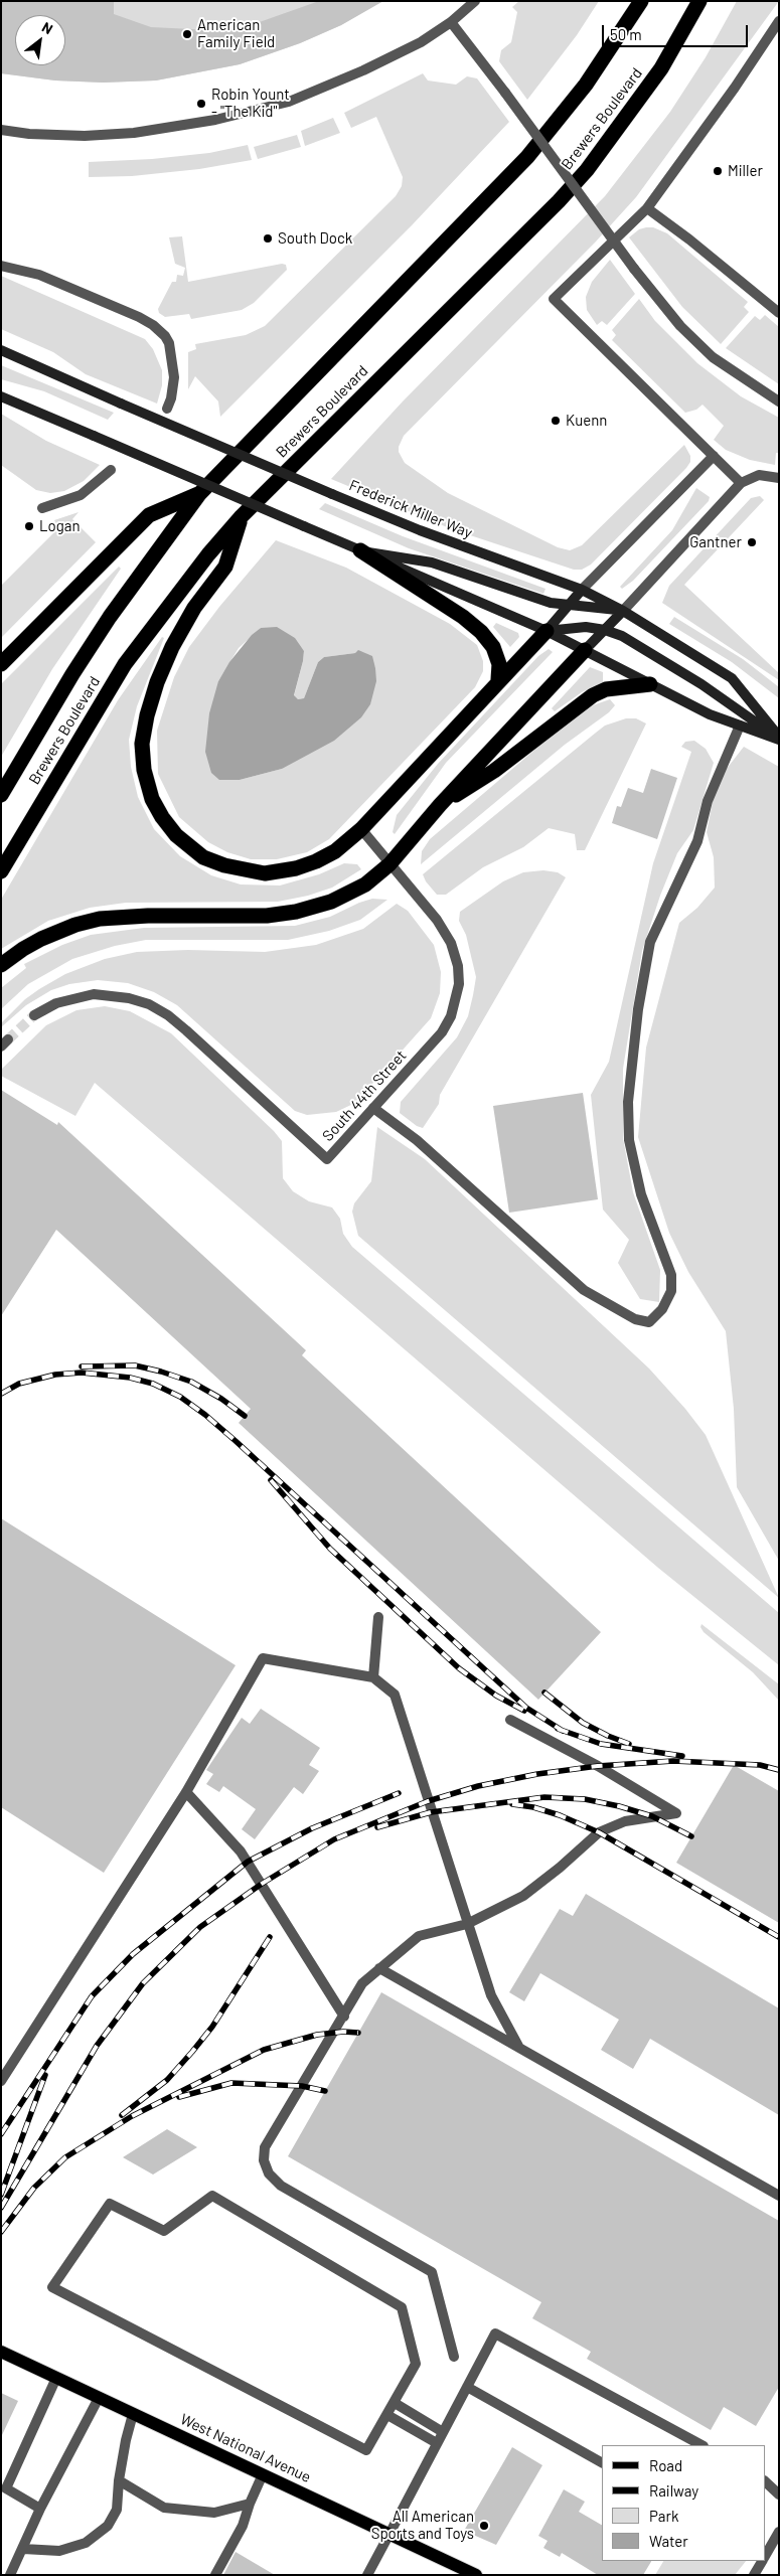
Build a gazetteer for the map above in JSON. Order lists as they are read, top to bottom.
{
  "streets": {
    "highway": ["Brewers Boulevard"],
    "main road": ["West National Avenue"],
    "street": ["Frederick Miller Way", "South 44th Street"]
  },
  "places": [
    "American Family Field",
    "Robin Yount - \"The Kid\"",
    "Miller",
    "South Dock",
    "Kuenn",
    "Logan",
    "Gantner",
    "All American Sports and Toys"
  ],
  "legend": [
    "Road",
    "Railway",
    "Park",
    "Water"
  ],
  "scale_bar": "50 m",
  "north": "top right"
}
